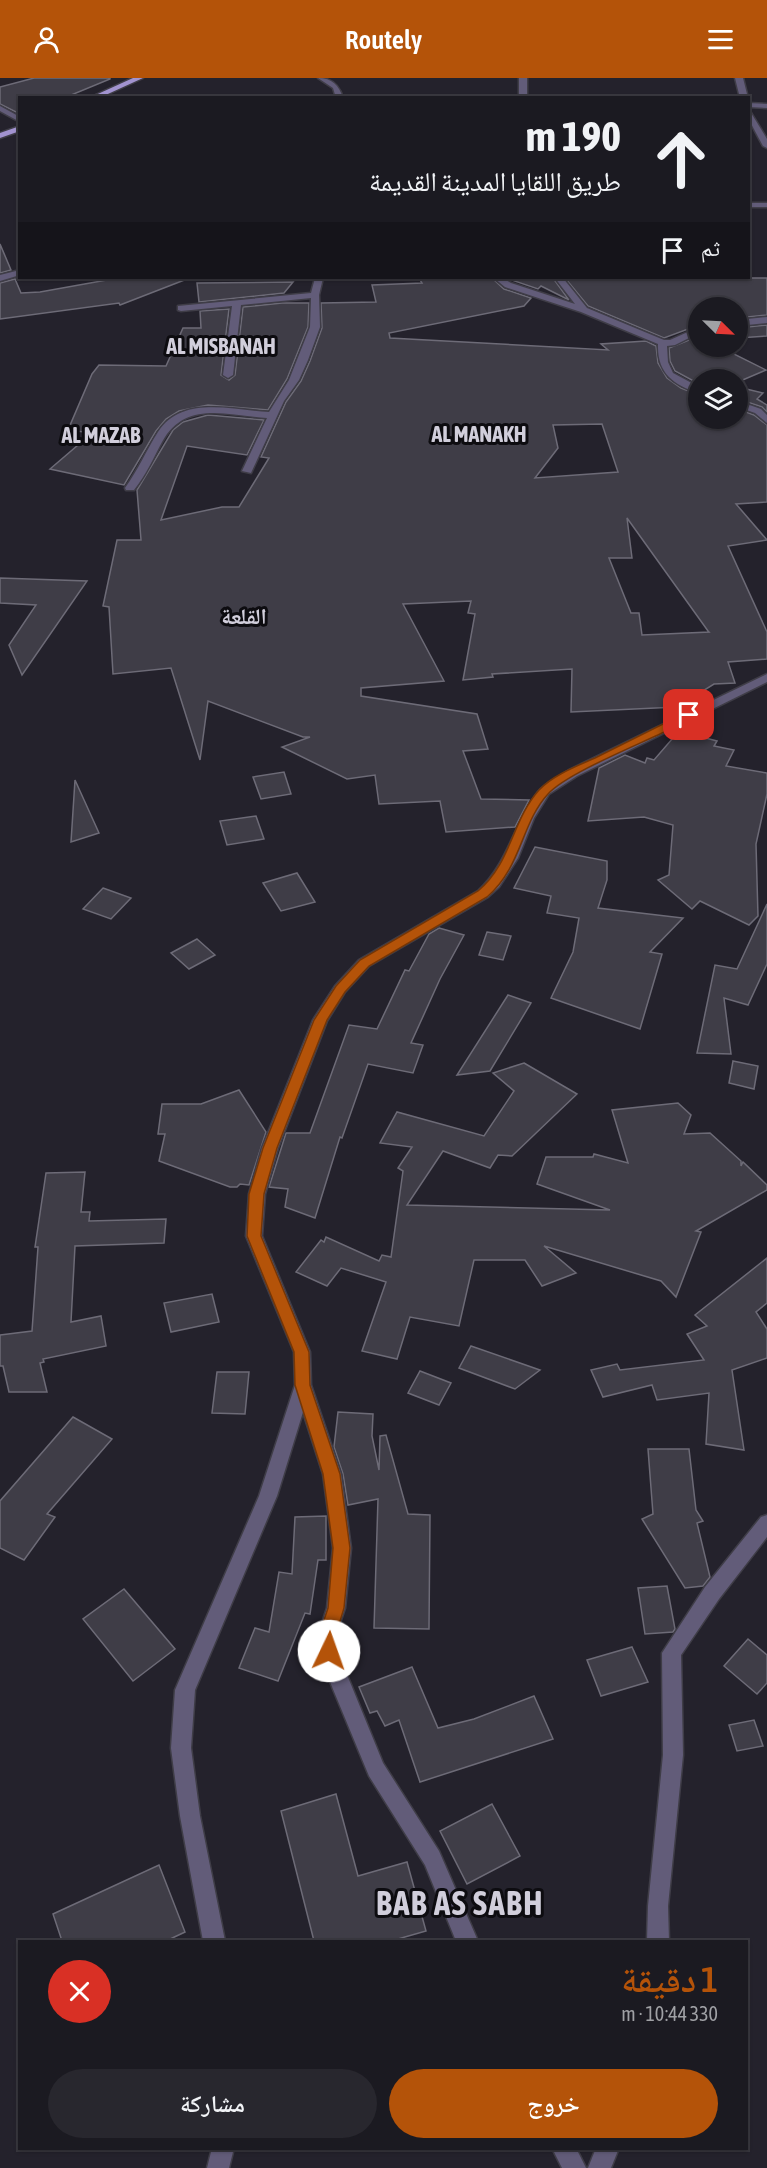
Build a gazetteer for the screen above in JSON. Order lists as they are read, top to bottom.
{
  "districts": [
    "AL MISBANAH",
    "AL MANAKH",
    "AL MAZAB",
    "القلعة",
    "BAB AS SABH"
  ],
  "north": "bottom right",
  "page": {
    "header": "Routely",
    "turn": ["190 m", "طريق اللقايا المدينة القديمة"],
    "then": "ثم",
    "heading": ["1 دقيقة", "330 m · 10:44"],
    "buttons": ["خروج", "مشاركة"]
  }
}
